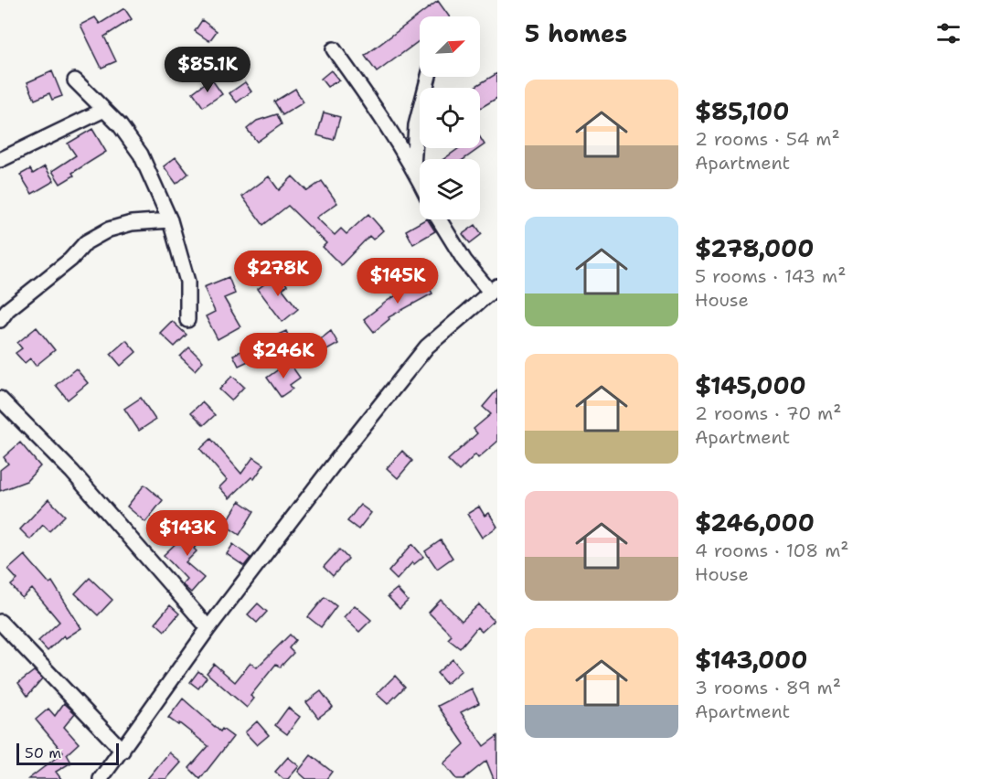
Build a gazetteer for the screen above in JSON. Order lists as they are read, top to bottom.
{
  "scale_bar": "50 m",
  "north": "top right",
  "page": {
    "heading": "5 homes",
    "price": [
      "$85.1K",
      "$278K",
      "$145K",
      "$246K",
      "$143K"
    ],
    "list": [
      {
        "name": "$85,100",
        "note": "2 rooms · 54 m² · Apartment"
      },
      {
        "name": "$278,000",
        "note": "5 rooms · 143 m² · House"
      },
      {
        "name": "$145,000",
        "note": "2 rooms · 70 m² · Apartment"
      },
      {
        "name": "$246,000",
        "note": "4 rooms · 108 m² · House"
      },
      {
        "name": "$143,000",
        "note": "3 rooms · 89 m² · Apartment"
      }
    ],
    "scale": "50 m"
  }
}
